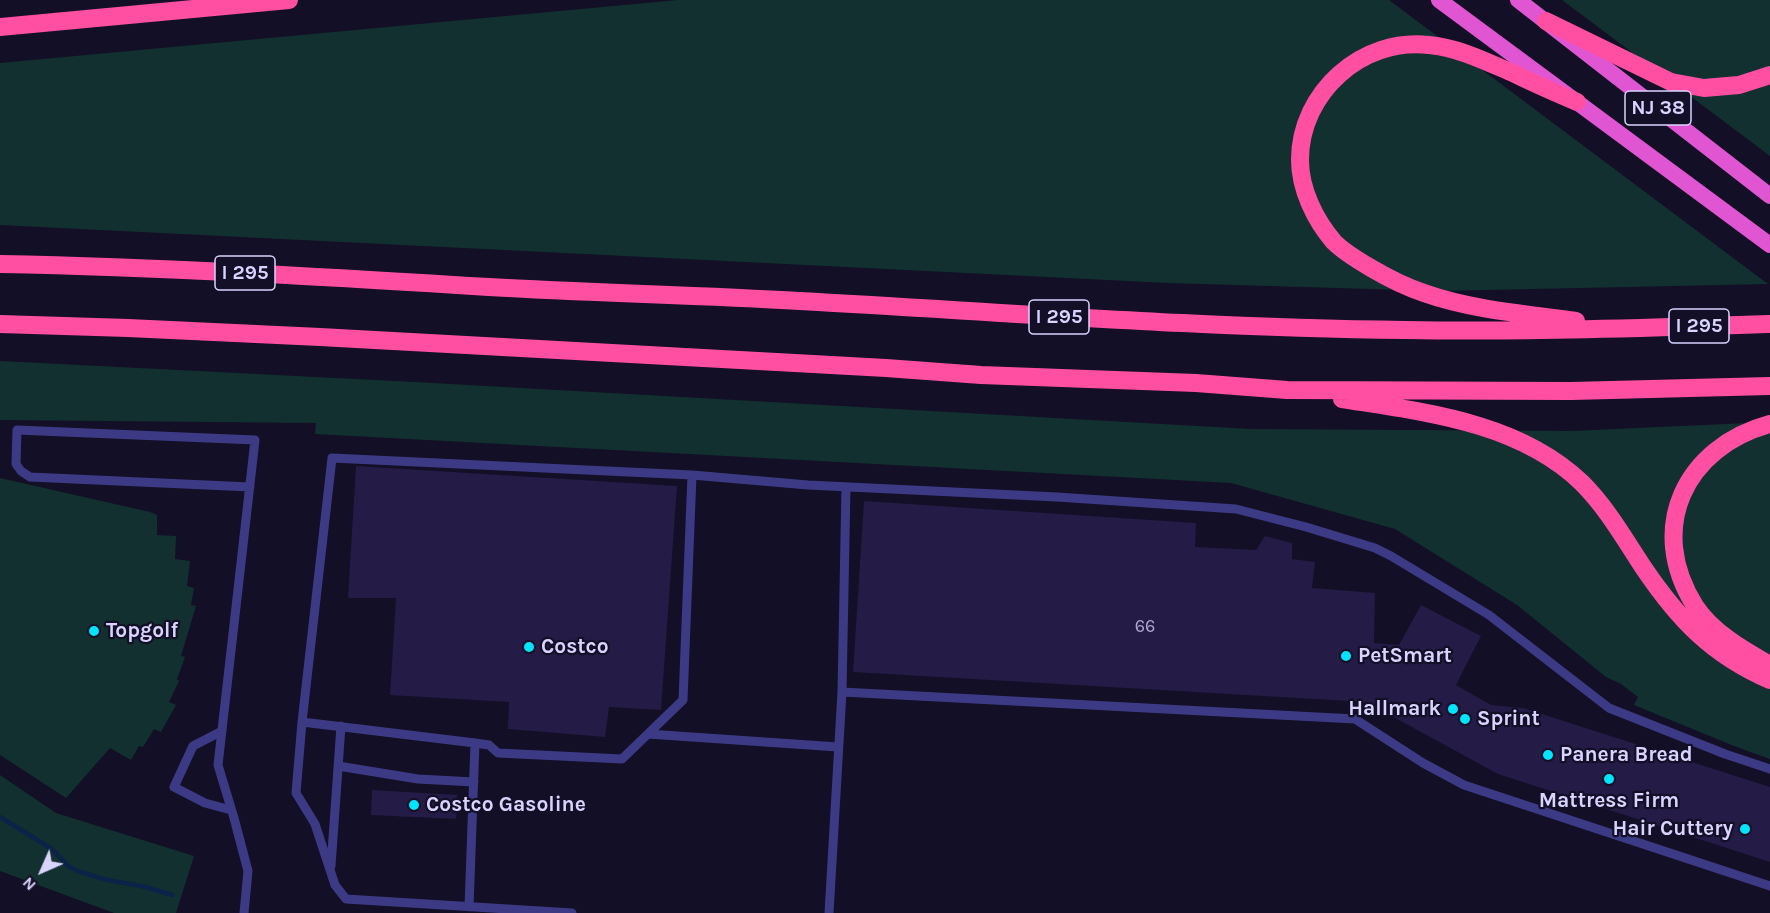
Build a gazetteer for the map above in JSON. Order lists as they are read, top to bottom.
{
  "streets": {
    "highway": ["NJ 38", "I 295"]
  },
  "places": [
    "Topgolf",
    "Costco",
    "PetSmart",
    "Hallmark",
    "Sprint",
    "Panera Bread",
    "Mattress Firm",
    "Costco Gasoline",
    "Hair Cuttery"
  ],
  "house_numbers": ["66"],
  "north": "bottom left"
}
